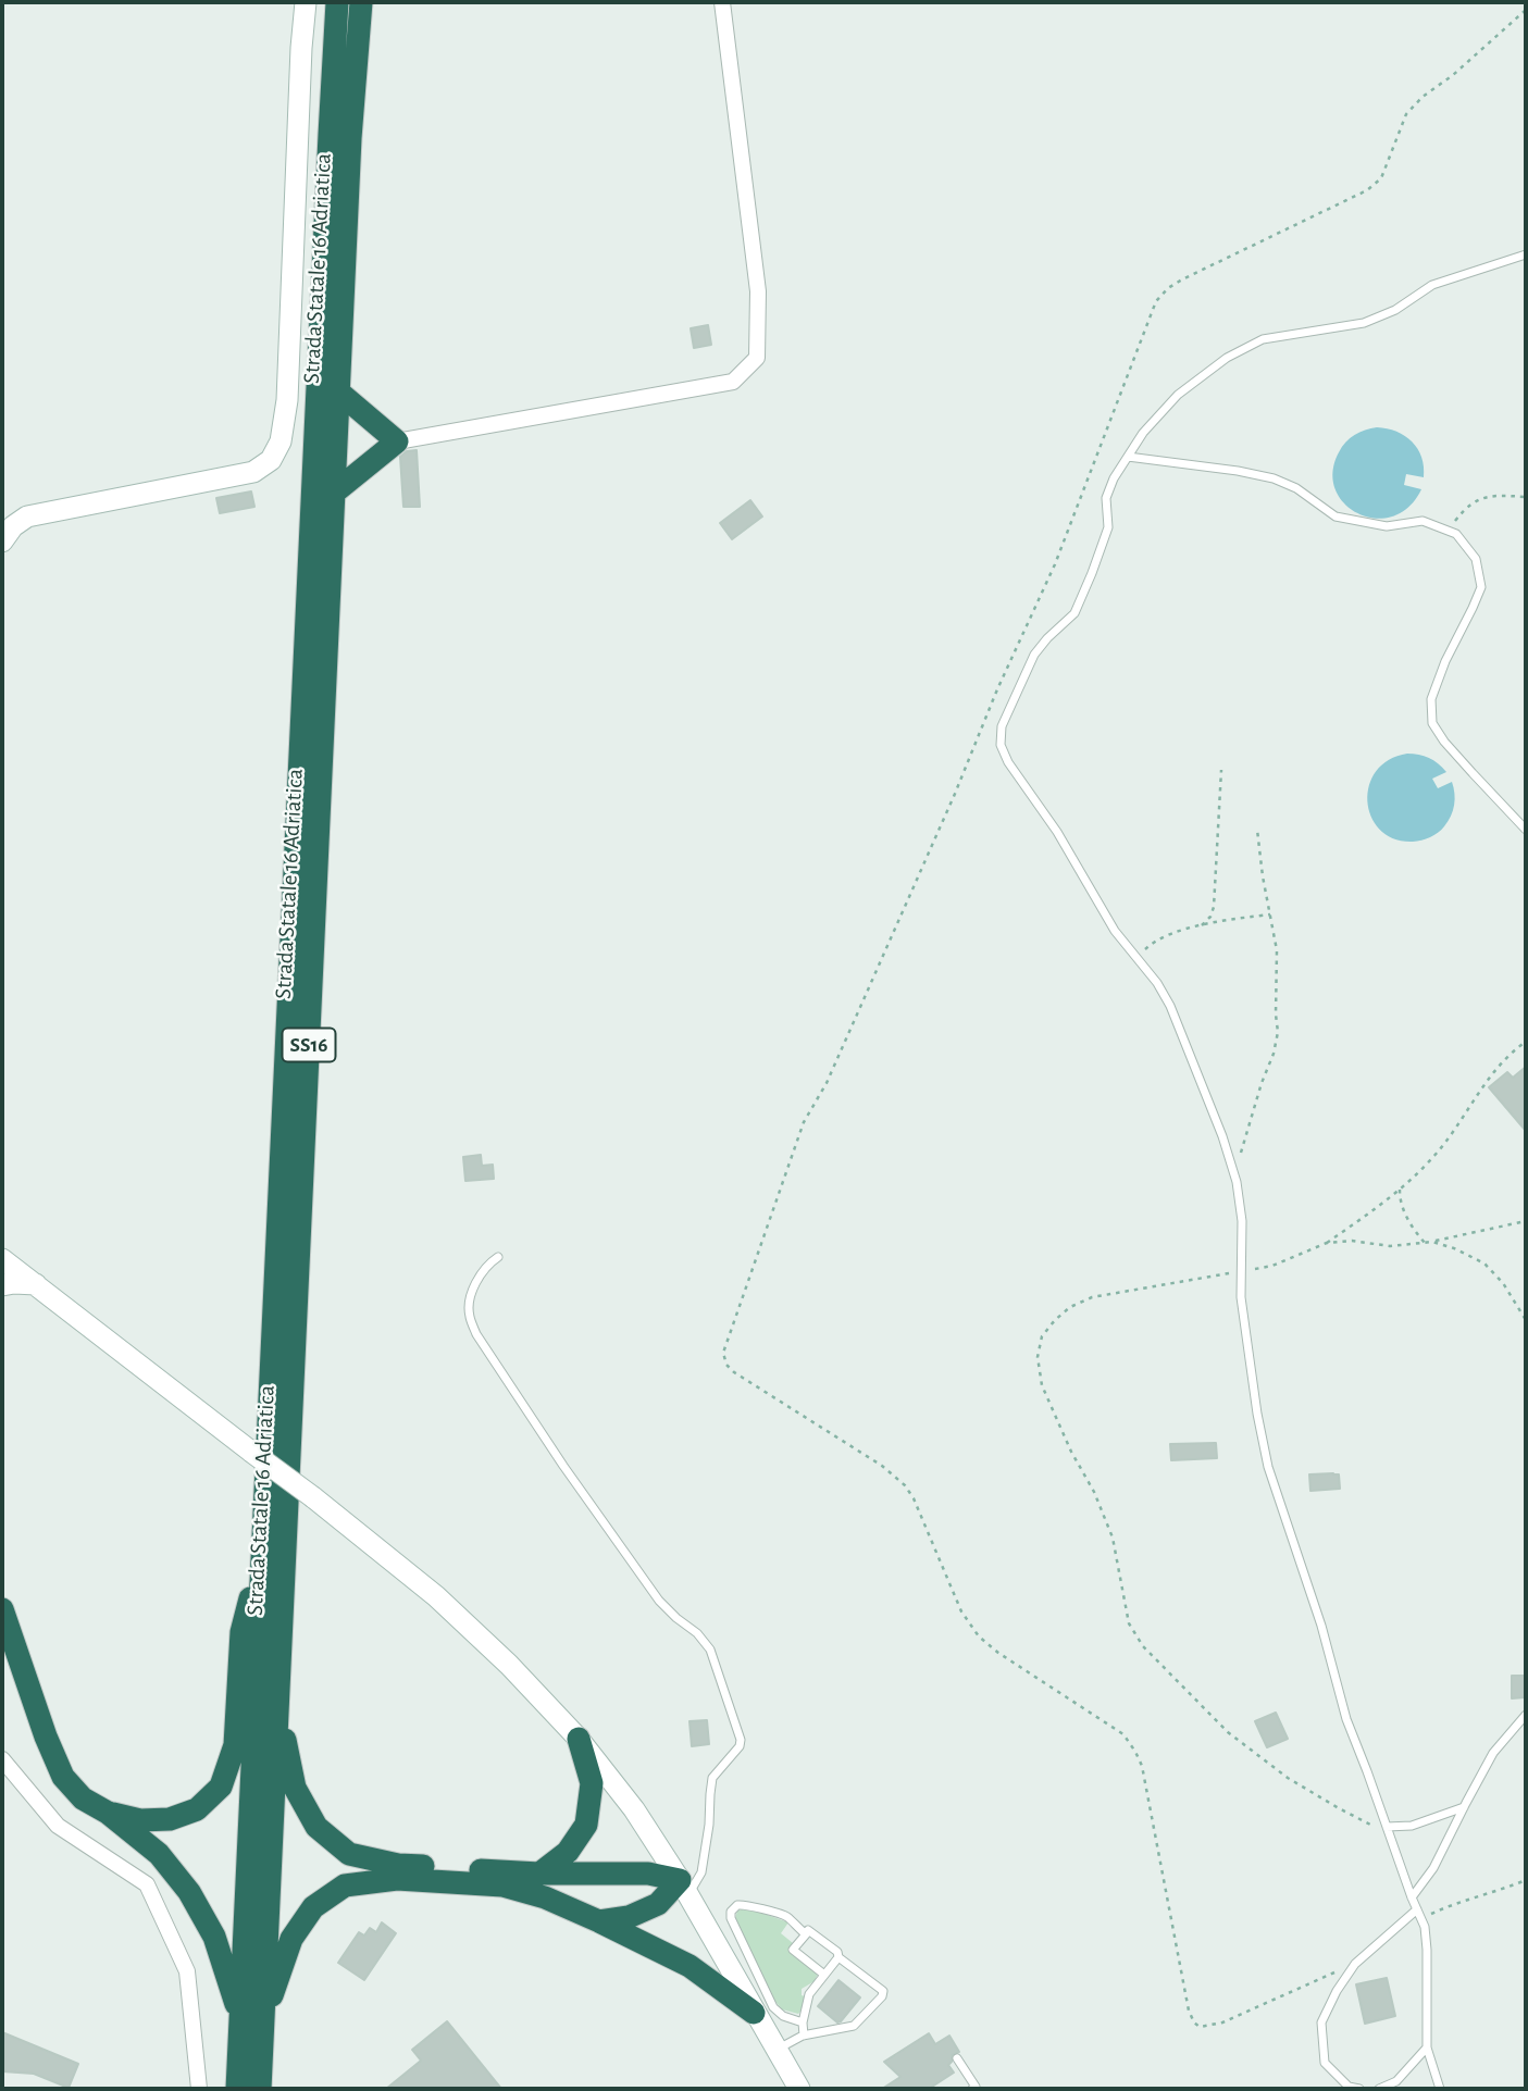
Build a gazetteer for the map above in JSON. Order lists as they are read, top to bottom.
{
  "streets": {
    "highway": ["Strada Statale 16 Adriatica", "SS16"]
  }
}
